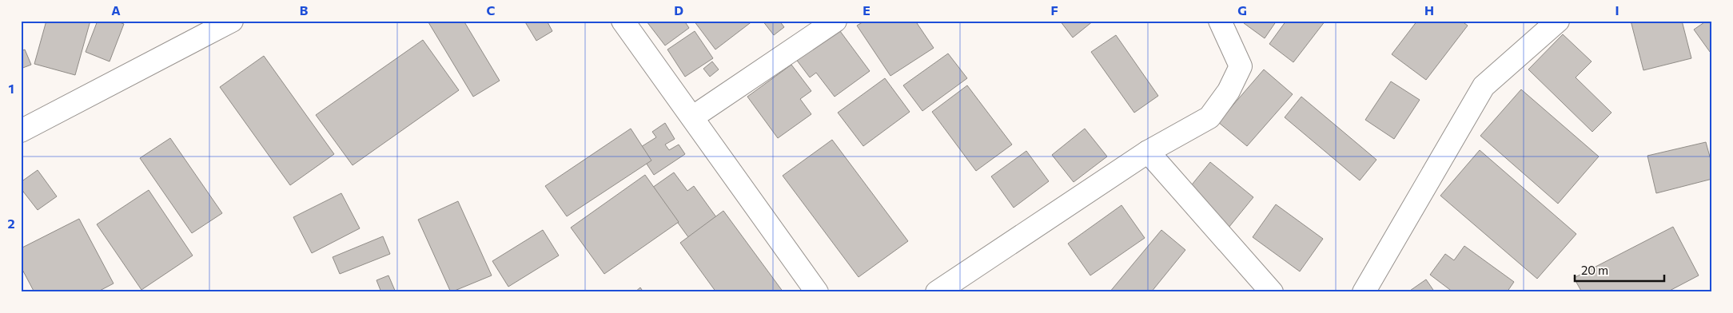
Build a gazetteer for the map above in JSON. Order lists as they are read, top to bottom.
{
  "scale_bar": "20 m",
  "grid": {
    "columns": [
      "A",
      "B",
      "C",
      "D",
      "E",
      "F",
      "G",
      "H",
      "I"
    ],
    "rows": ["1", "2"]
  }
}
